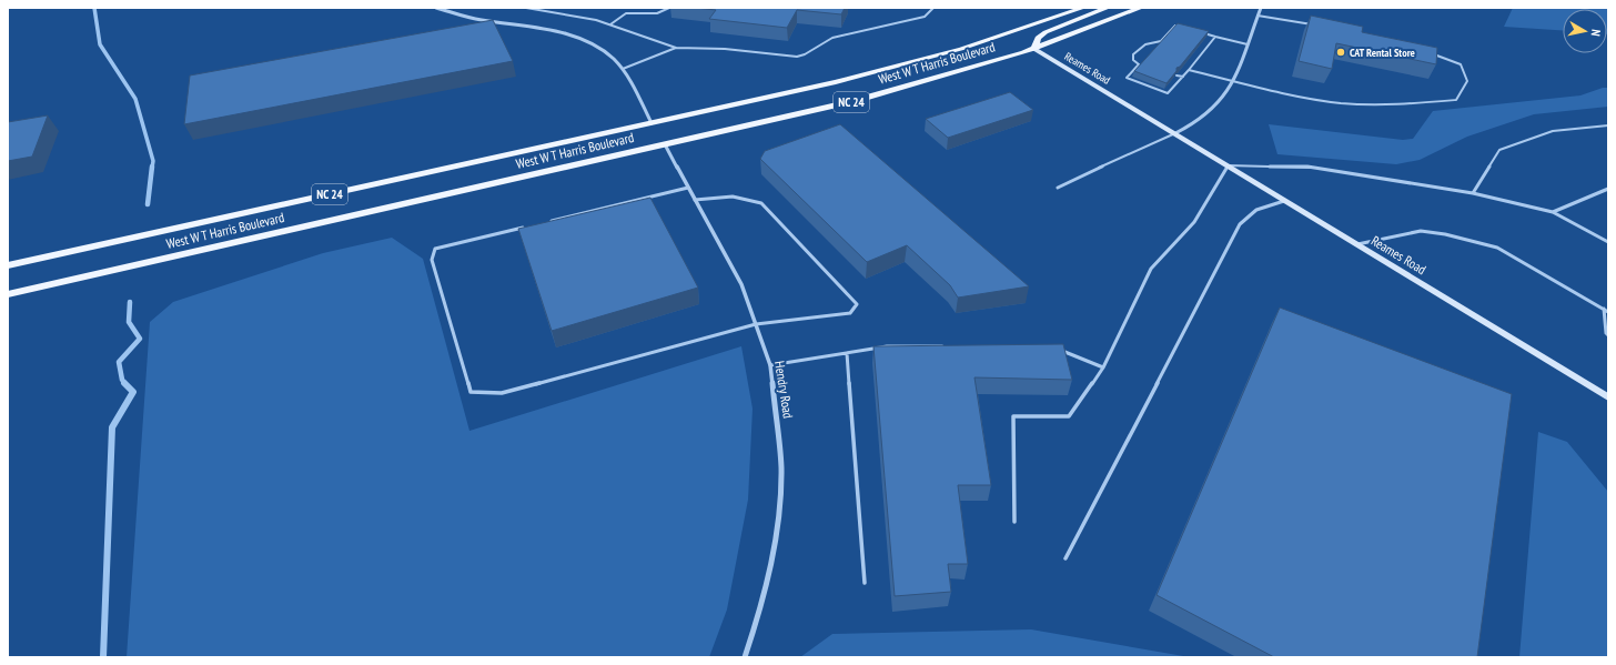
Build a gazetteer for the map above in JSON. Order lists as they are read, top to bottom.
{
  "streets": {
    "main road": ["West W T Harris Boulevard", "Reames Road", "NC 24"],
    "street": ["Hendry Road"]
  },
  "crossings": [
    ["West W T Harris Boulevard", "Reames Road"],
    ["West W T Harris Boulevard", "Hendry Road"]
  ],
  "places": ["CAT Rental Store"],
  "north": "right"
}
